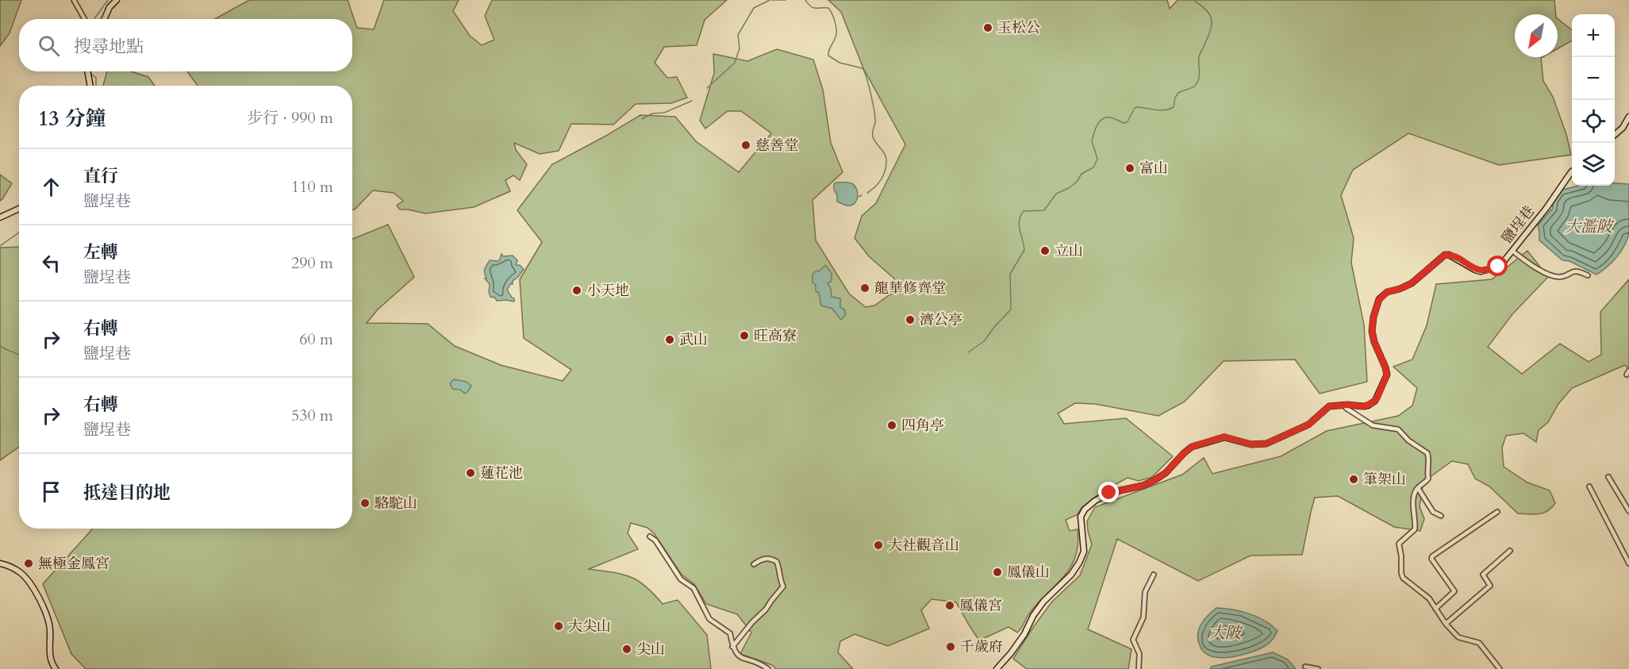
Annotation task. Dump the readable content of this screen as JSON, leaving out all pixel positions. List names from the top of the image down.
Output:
{
  "streets": {
    "street": ["鹽埕巷"]
  },
  "water": ["大濫陂", "大陂"],
  "places": [
    "玉松公",
    "慈善堂",
    "富山",
    "立山",
    "龍華修齊堂",
    "小天地",
    "濟公亭",
    "旺高寮",
    "武山",
    "四角亭",
    "蓮花池",
    "筆架山",
    "駱駝山",
    "大社觀音山",
    "無極金鳳宮",
    "鳳儀山",
    "鳳儀宮",
    "大尖山",
    "千歲府",
    "尖山"
  ],
  "north": "bottom left",
  "page": {
    "map_buttons": ["+", "−"],
    "search": "搜尋地點",
    "heading": ["13 分鐘", "步行 · 990 m"],
    "list": [
      ["直行", "鹽埕巷", "110 m"],
      ["左轉", "鹽埕巷", "290 m"],
      ["右轉", "鹽埕巷", "60 m"],
      ["右轉", "鹽埕巷", "530 m"],
      "抵達目的地"
    ]
  }
}
